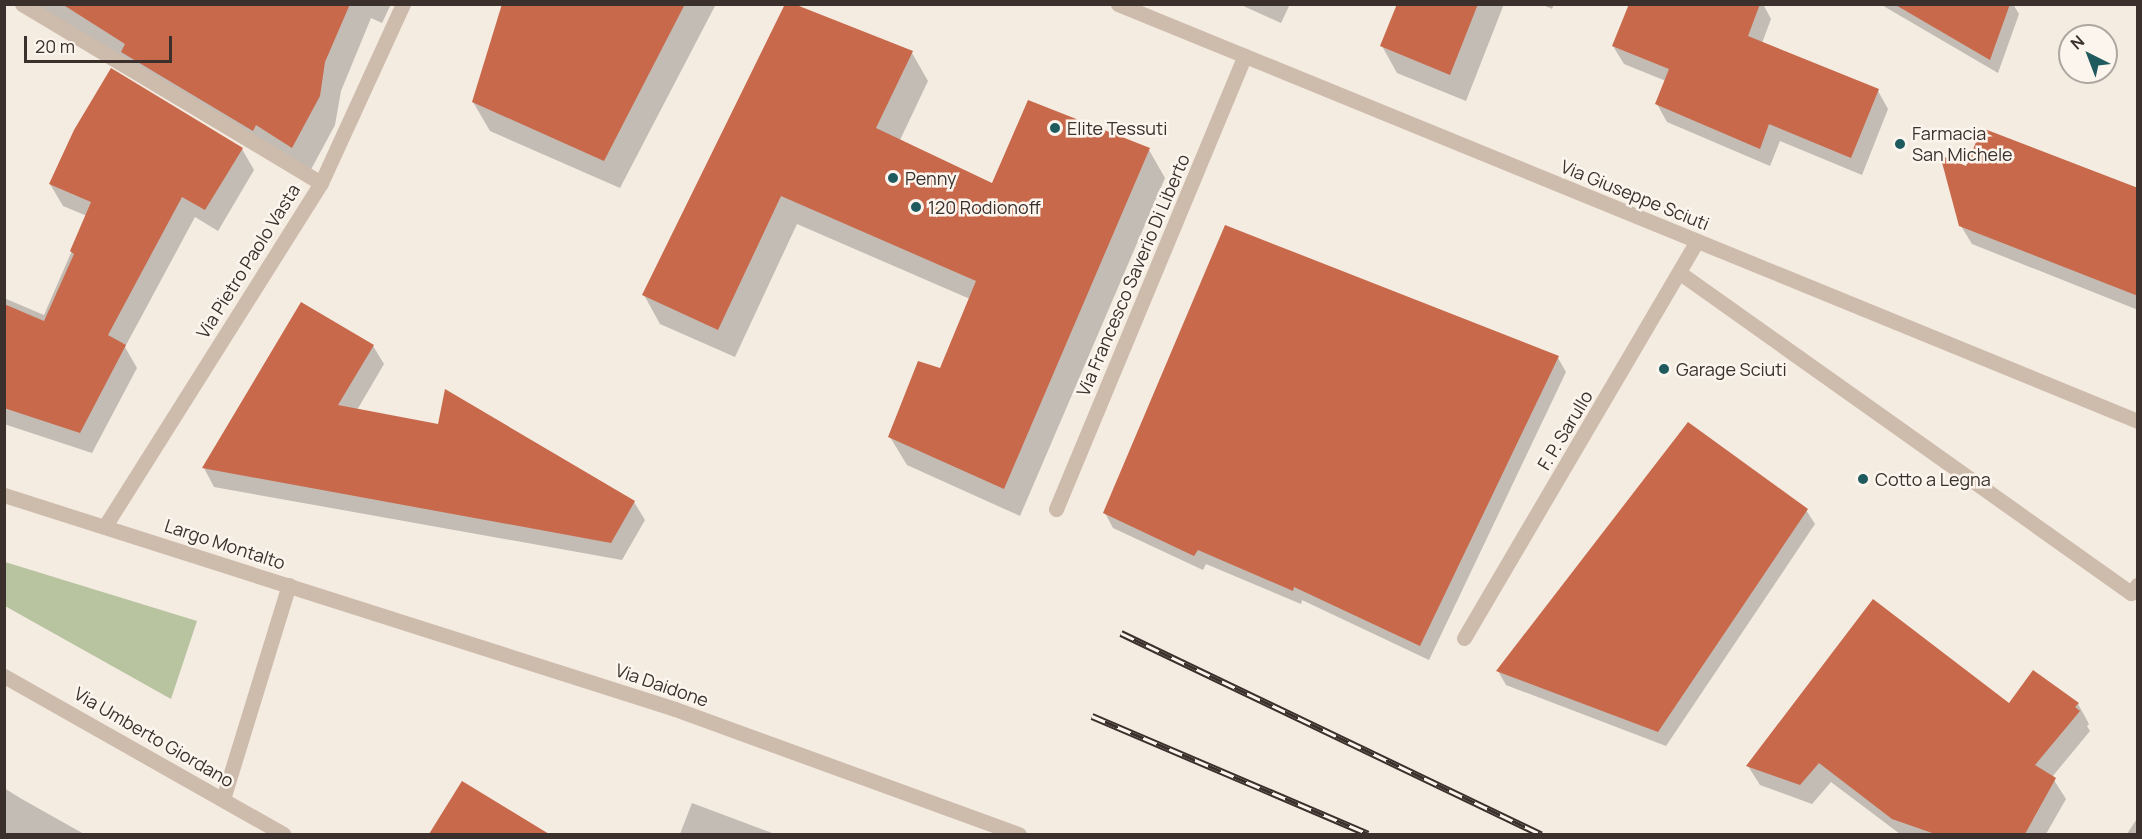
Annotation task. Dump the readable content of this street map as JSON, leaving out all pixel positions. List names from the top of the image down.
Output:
{
  "streets": {
    "street": [
      "Via Giuseppe Sciuti",
      "Via Pietro Paolo Vasta",
      "Via Francesco Saverio Di Liberto",
      "F. P. Sarullo",
      "Largo Montalto",
      "Via Daidone",
      "Via Umberto Giordano"
    ]
  },
  "crossings": [
    ["Via Giuseppe Sciuti", "Via Francesco Saverio Di Liberto"],
    ["Via Giuseppe Sciuti", "F. P. Sarullo"],
    ["Via Pietro Paolo Vasta", "Largo Montalto"],
    ["Largo Montalto", "Via Daidone"],
    ["Largo Montalto", "Via Umberto Giordano"]
  ],
  "places": [
    "Elite Tessuti",
    "Farmacia San Michele",
    "Penny",
    "120 Rodionoff",
    "Garage Sciuti",
    "Cotto a Legna"
  ],
  "scale_bar": "20 m",
  "north": "top left"
}
